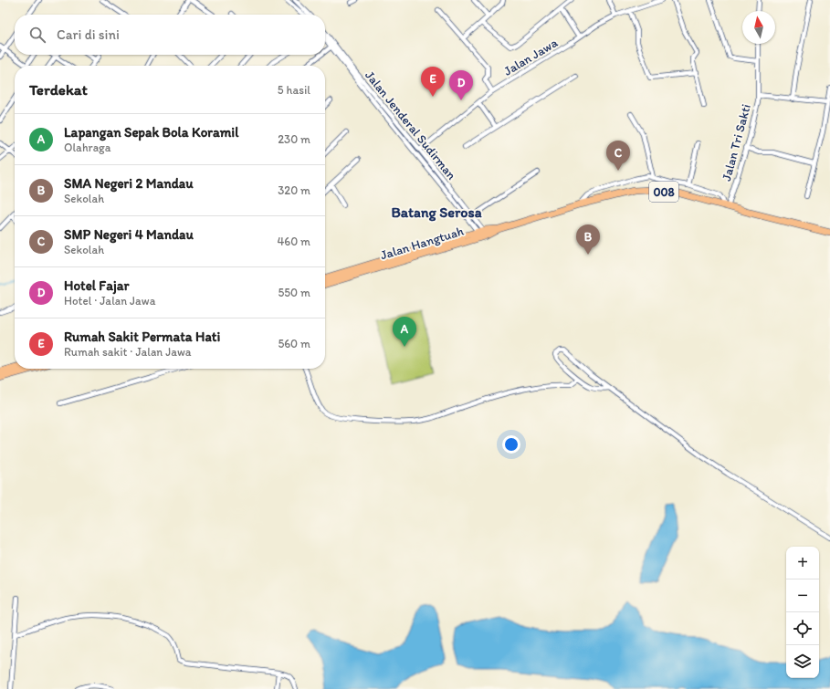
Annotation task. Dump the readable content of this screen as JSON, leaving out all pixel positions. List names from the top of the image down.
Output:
{
  "streets": {
    "highway": ["008", "Jalan Hangtuah"],
    "street": ["Jalan Jawa", "Jalan Jenderal Sudirman", "Jalan Tri Sakti"]
  },
  "crossings": [
    ["Jalan Jawa", "Jalan Jenderal Sudirman"],
    ["Jalan Jenderal Sudirman", "Jalan Hangtuah"],
    ["Jalan Tri Sakti", "008"],
    ["008", "Jalan Hangtuah"]
  ],
  "districts": ["Batang Serosa"],
  "north": "top",
  "page": {
    "search": "Cari di sini",
    "heading": ["Terdekat", "5 hasil"],
    "pins": [
      "E",
      "D",
      "C",
      "B",
      "A"
    ],
    "list": [
      {
        "mark": "A",
        "name": "Lapangan Sepak Bola Koramil",
        "note": "Olahraga",
        "value": "230 m"
      },
      {
        "mark": "B",
        "name": "SMA Negeri 2 Mandau",
        "note": "Sekolah",
        "value": "320 m"
      },
      {
        "mark": "C",
        "name": "SMP Negeri 4 Mandau",
        "note": "Sekolah",
        "value": "460 m"
      },
      {
        "mark": "D",
        "name": "Hotel Fajar",
        "note": "Hotel · Jalan Jawa",
        "value": "550 m"
      },
      {
        "mark": "E",
        "name": "Rumah Sakit Permata Hati",
        "note": "Rumah sakit · Jalan Jawa",
        "value": "560 m"
      }
    ],
    "map_buttons": ["+", "−"]
  }
}
